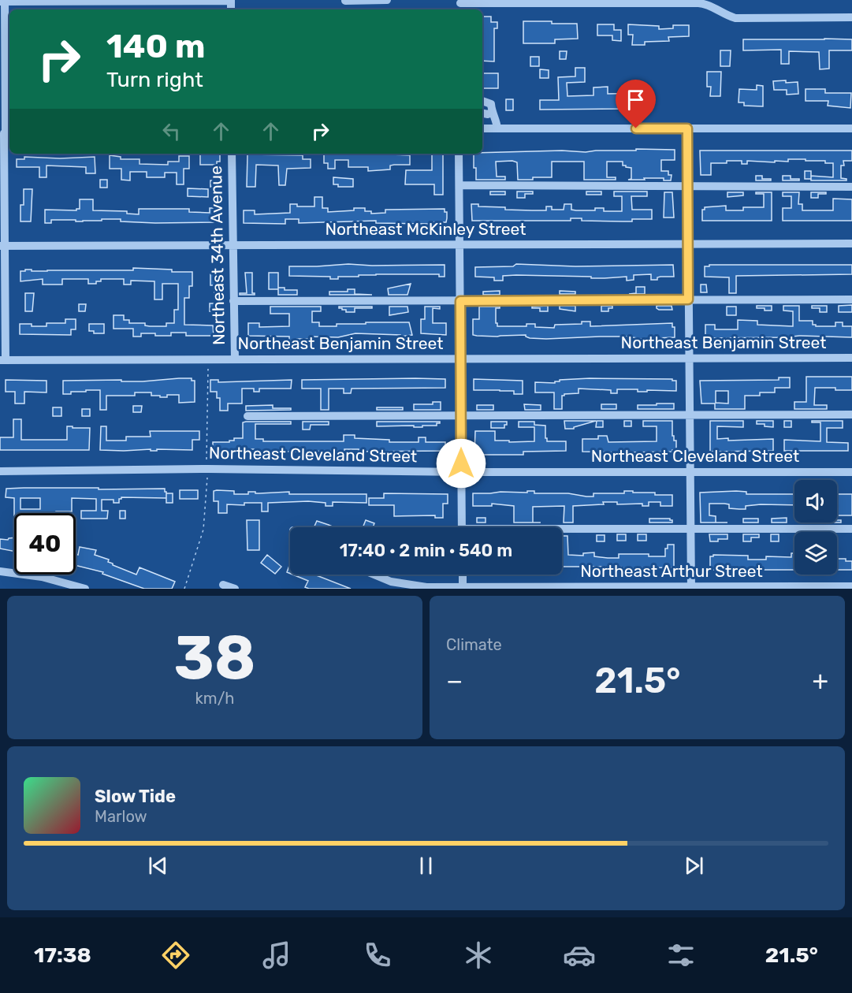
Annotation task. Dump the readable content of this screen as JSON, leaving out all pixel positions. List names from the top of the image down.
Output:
{
  "streets": {
    "street": [
      "Northeast McKinley Street",
      "Northeast 34th Avenue",
      "Northeast Benjamin Street",
      "Northeast Cleveland Street",
      "Northeast Arthur Street"
    ]
  },
  "crossings": [
    ["Northeast McKinley Street", "Northeast 34th Avenue"],
    ["Northeast 34th Avenue", "Northeast Benjamin Street"]
  ],
  "page": {
    "turn": ["140 m", "Turn right"],
    "limit": "40",
    "trip": "17:40 · 2 min · 540 m",
    "tile": [
      ["38", "km/h"],
      "Climate"
    ],
    "heat": ["−", "21.5°", "+"],
    "song": ["Slow Tide", "Marlow"],
    "tabs": ["17:38", "21.5°"]
  }
}
